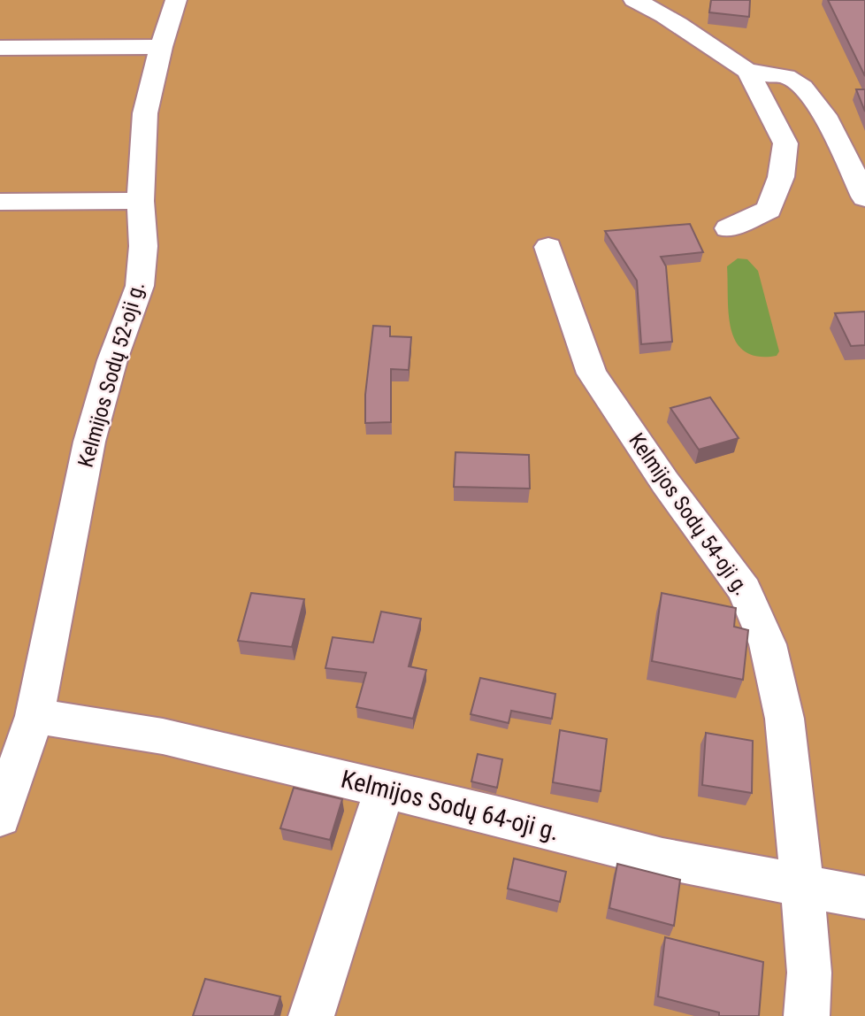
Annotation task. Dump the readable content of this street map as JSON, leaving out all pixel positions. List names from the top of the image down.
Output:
{
  "streets": {
    "street": ["Kelmijos Sodų 52-oji g.", "Kelmijos Sodų 54-oji g.", "Kelmijos Sodų 64-oji g."]
  },
  "crossings": [
    ["Kelmijos Sodų 52-oji g.", "Kelmijos Sodų 64-oji g."],
    ["Kelmijos Sodų 54-oji g.", "Kelmijos Sodų 64-oji g."]
  ]
}
